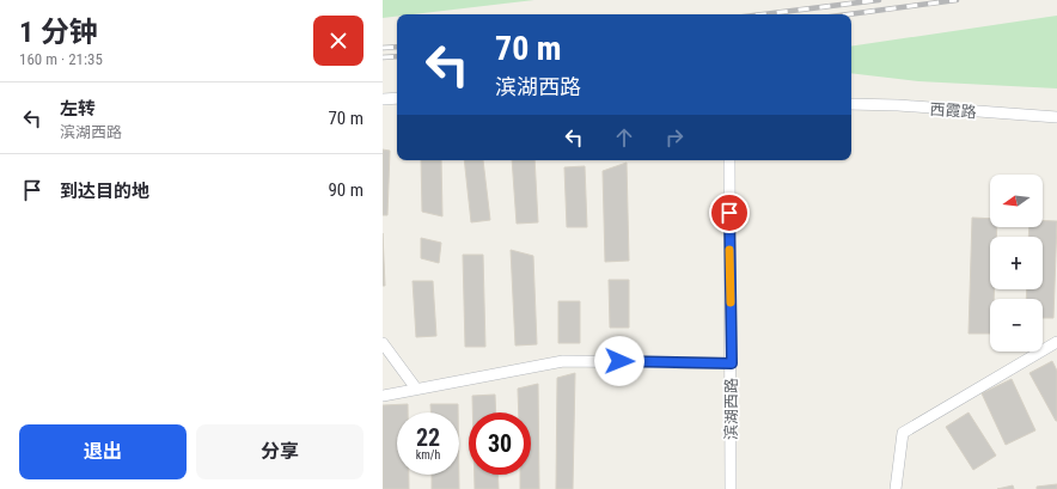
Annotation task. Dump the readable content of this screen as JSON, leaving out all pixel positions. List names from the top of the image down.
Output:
{
  "streets": {
    "street": ["西霞路", "滨湖西路"]
  },
  "north": "left",
  "page": {
    "heading": ["1 分钟", "160 m · 21:35"],
    "turn": ["70 m", "滨湖西路"],
    "list": [
      {
        "name": "左转",
        "note": "滨湖西路",
        "value": "70 m"
      },
      {
        "name": "到达目的地",
        "value": "90 m"
      }
    ],
    "map_buttons": ["+", "−"],
    "speed": "22 km/h",
    "limit": "30",
    "buttons": ["退出", "分享"]
  }
}
